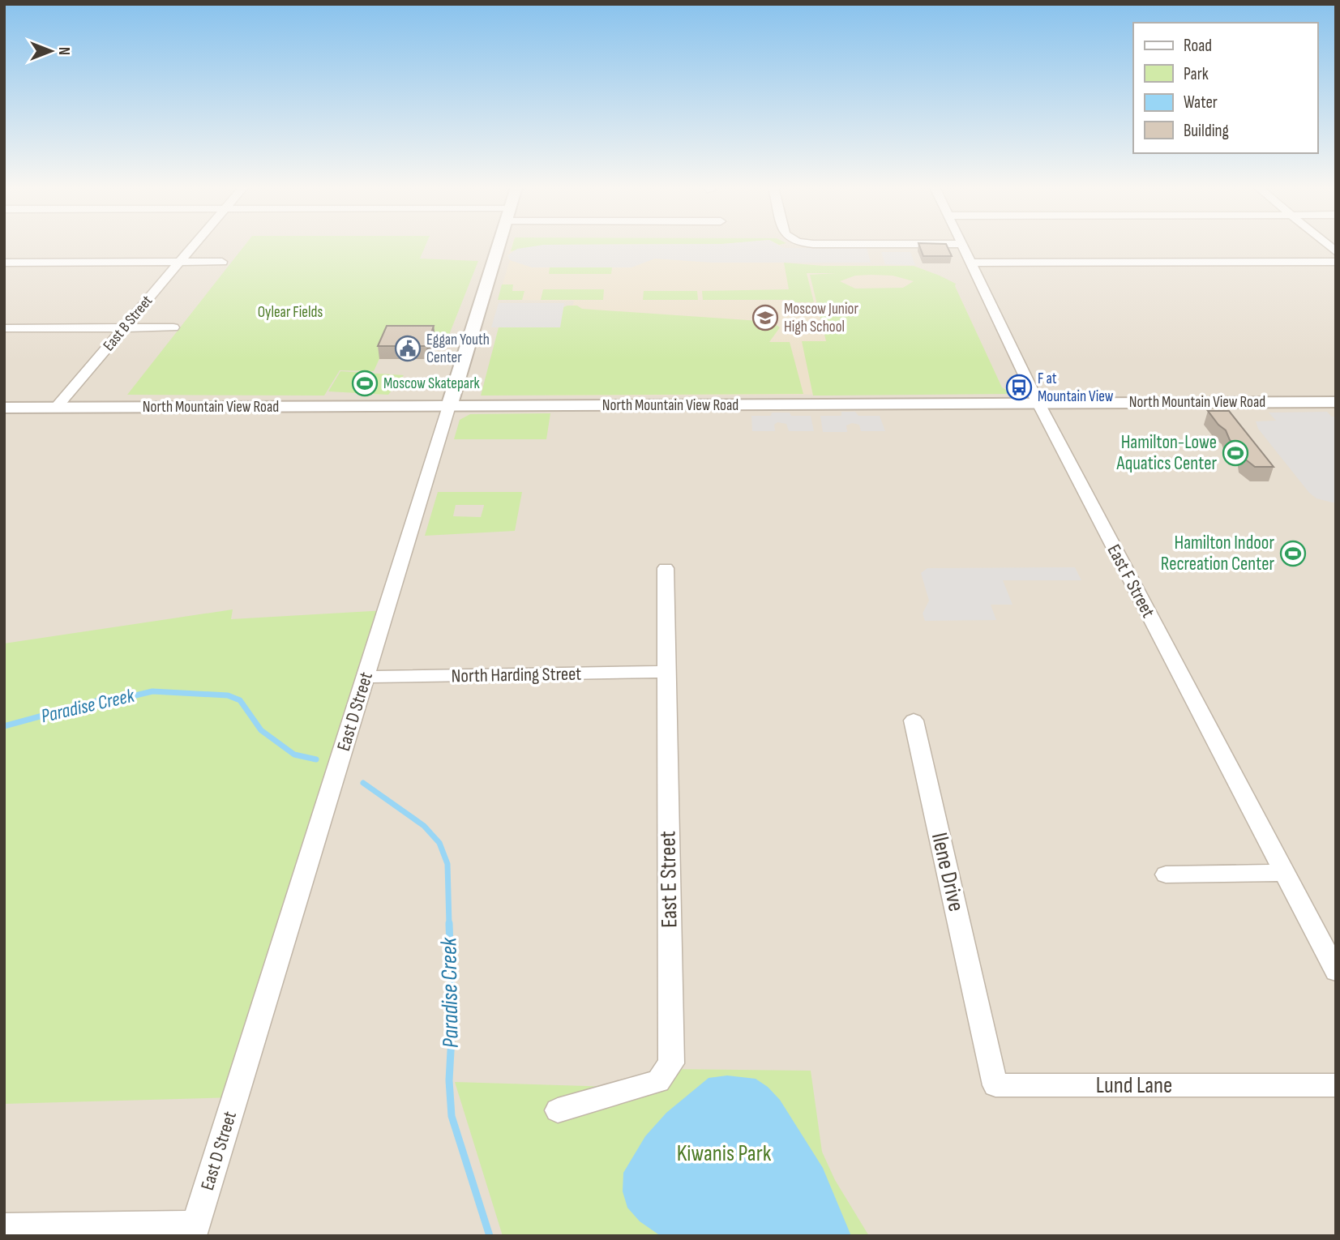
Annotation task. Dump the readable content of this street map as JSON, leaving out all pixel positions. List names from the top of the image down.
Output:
{
  "streets": {
    "street": [
      "East B Street",
      "North Mountain View Road",
      "East F Street",
      "North Harding Street",
      "East D Street",
      "Ilene Drive",
      "East E Street",
      "Lund Lane"
    ]
  },
  "crossings": [
    ["East B Street", "North Mountain View Road"],
    ["North Mountain View Road", "East F Street"],
    ["North Mountain View Road", "East D Street"],
    ["North Harding Street", "East D Street"],
    ["North Harding Street", "East E Street"],
    ["Ilene Drive", "Lund Lane"]
  ],
  "water": ["Paradise Creek"],
  "parks": ["Oylear Fields", "Kiwanis Park"],
  "places": {
    "school or university": ["Moscow Junior High School"],
    "public building": ["Eggan Youth Center"],
    "sports": ["Moscow Skatepark", "Hamilton-Lowe Aquatics Center", "Hamilton Indoor Recreation Center"],
    "bus stop": ["F at Mountain View"]
  },
  "legend": [
    "Road",
    "Park",
    "Water",
    "Building"
  ],
  "north": "right"
}
